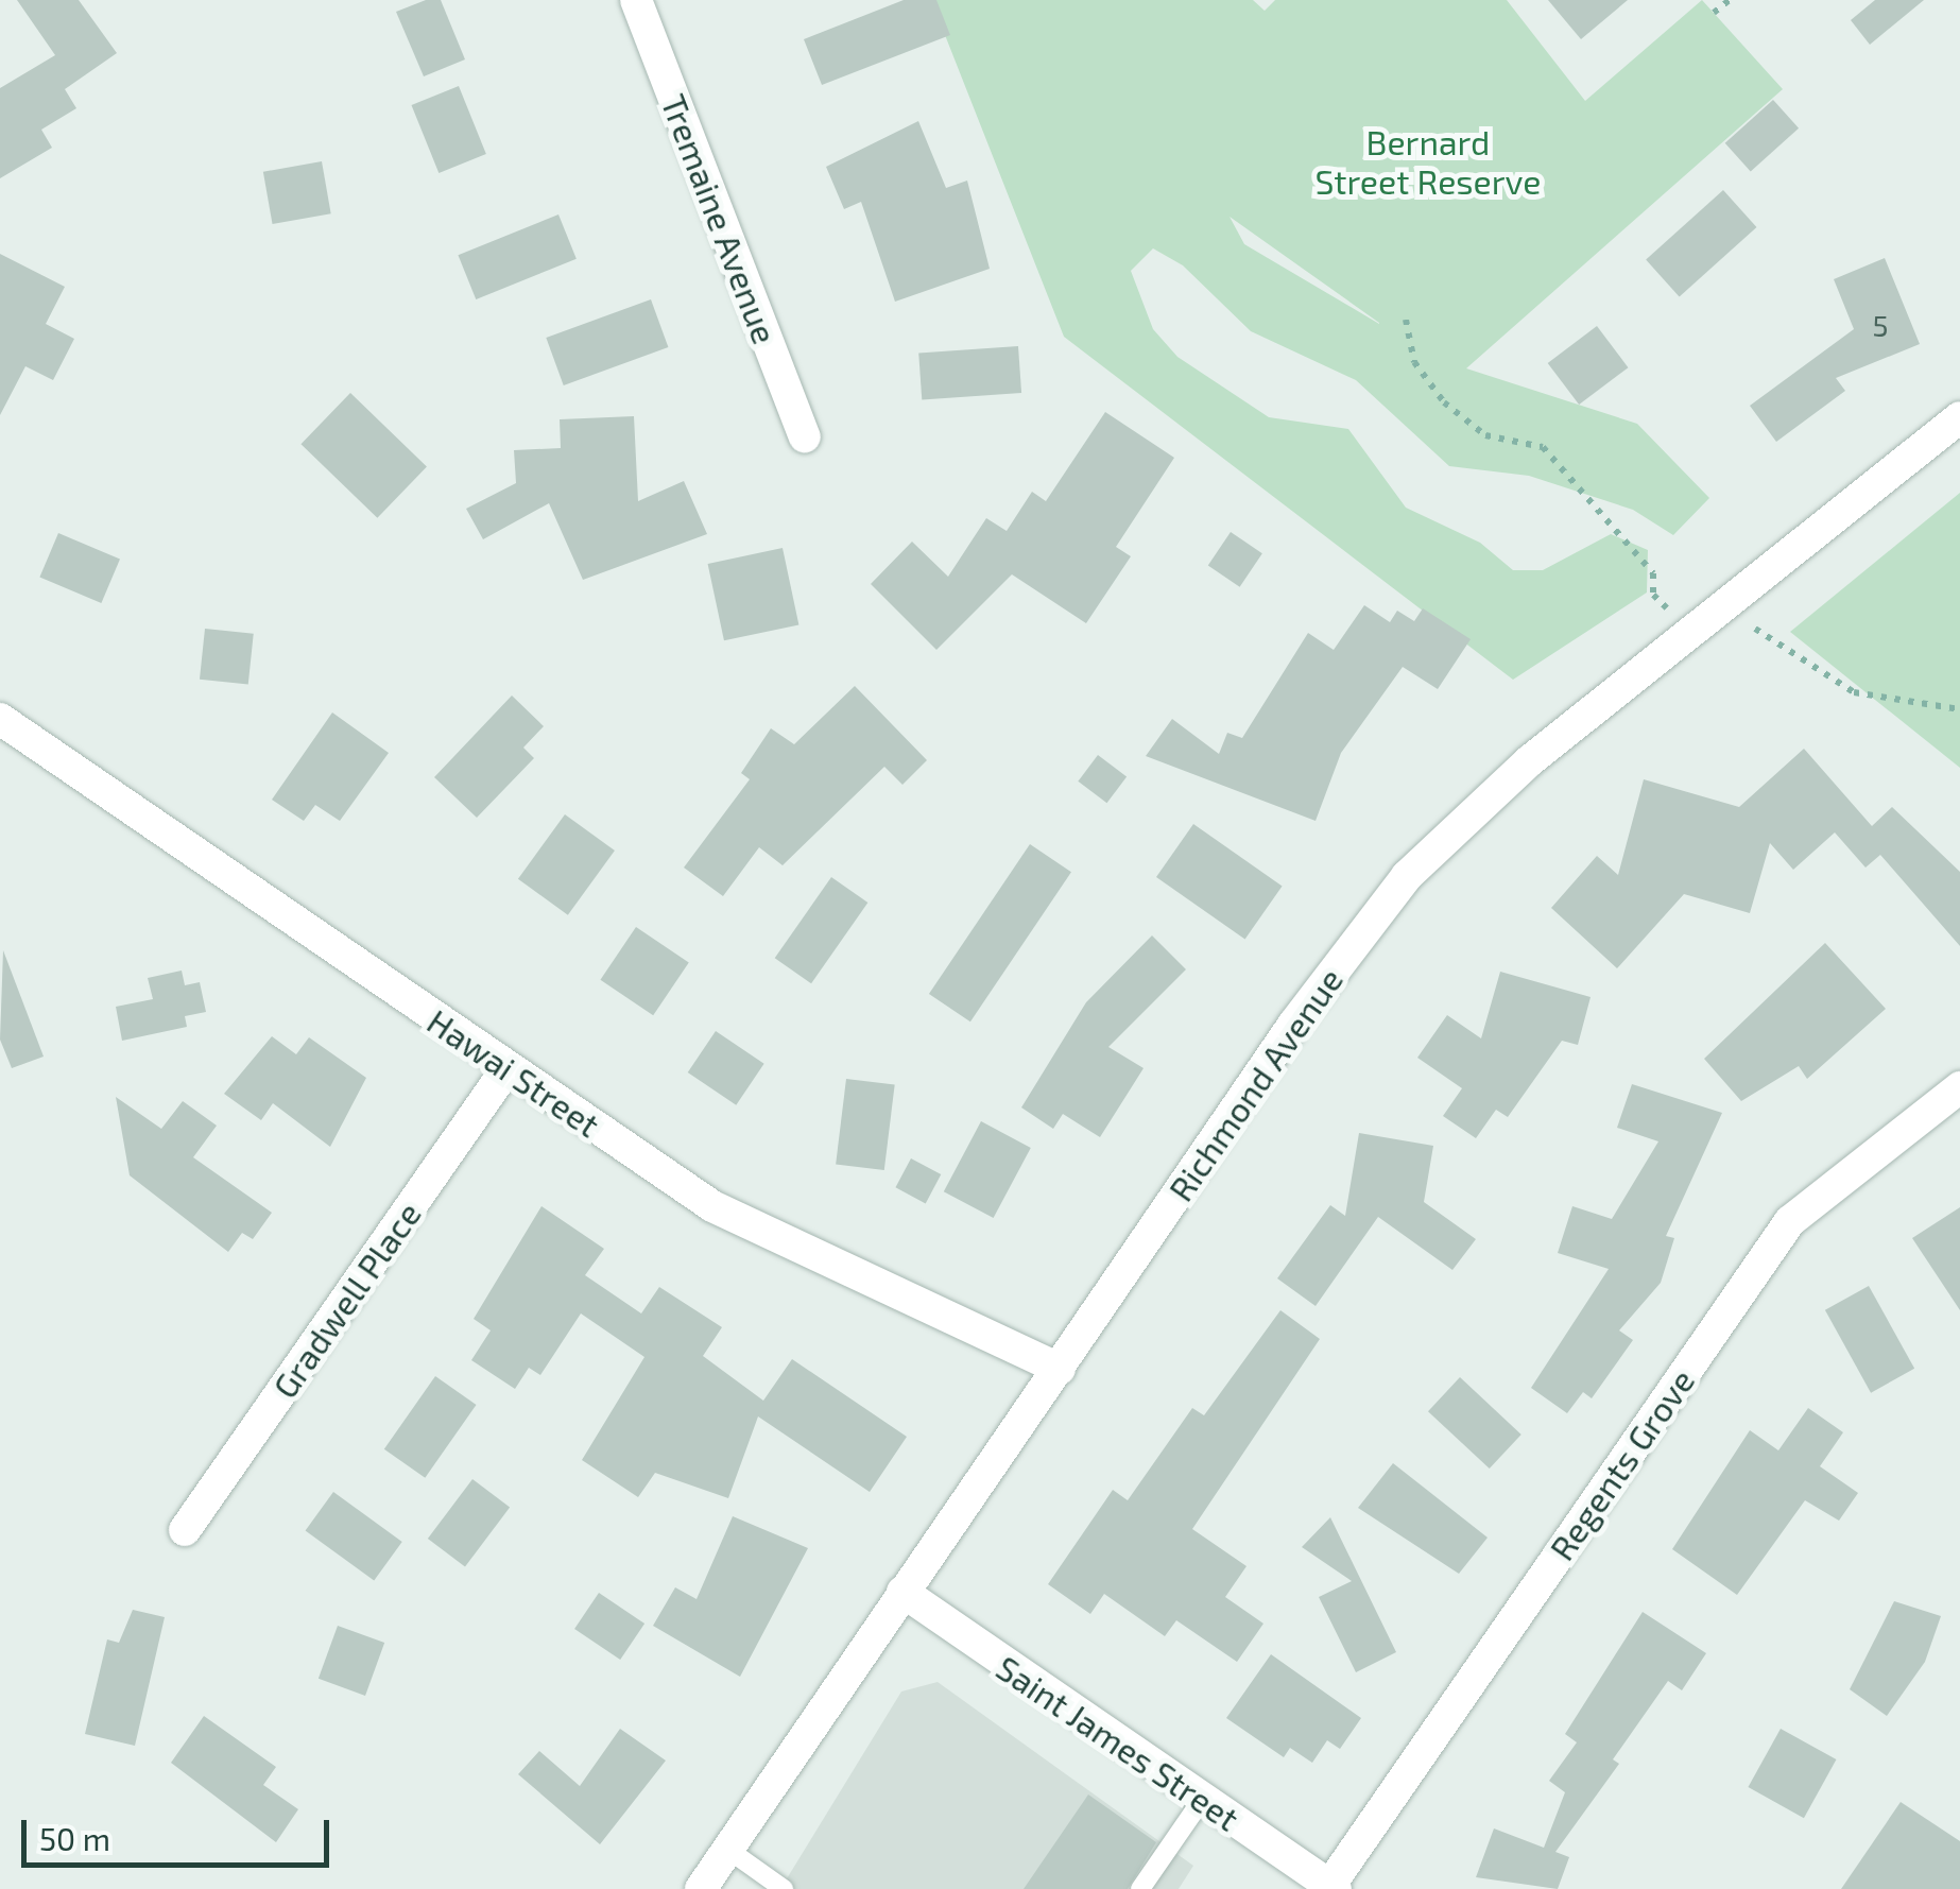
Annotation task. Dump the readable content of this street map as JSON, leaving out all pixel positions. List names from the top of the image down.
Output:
{
  "streets": {
    "street": [
      "Tremaine Avenue",
      "Hawai Street",
      "Richmond Avenue",
      "Gradwell Place",
      "Regents Grove",
      "Saint James Street"
    ]
  },
  "crossings": [
    ["Hawai Street", "Richmond Avenue"],
    ["Hawai Street", "Gradwell Place"],
    ["Richmond Avenue", "Saint James Street"],
    ["Regents Grove", "Saint James Street"]
  ],
  "parks": ["Bernard Street Reserve"],
  "house_numbers": ["5"],
  "scale_bar": "50 m"
}
